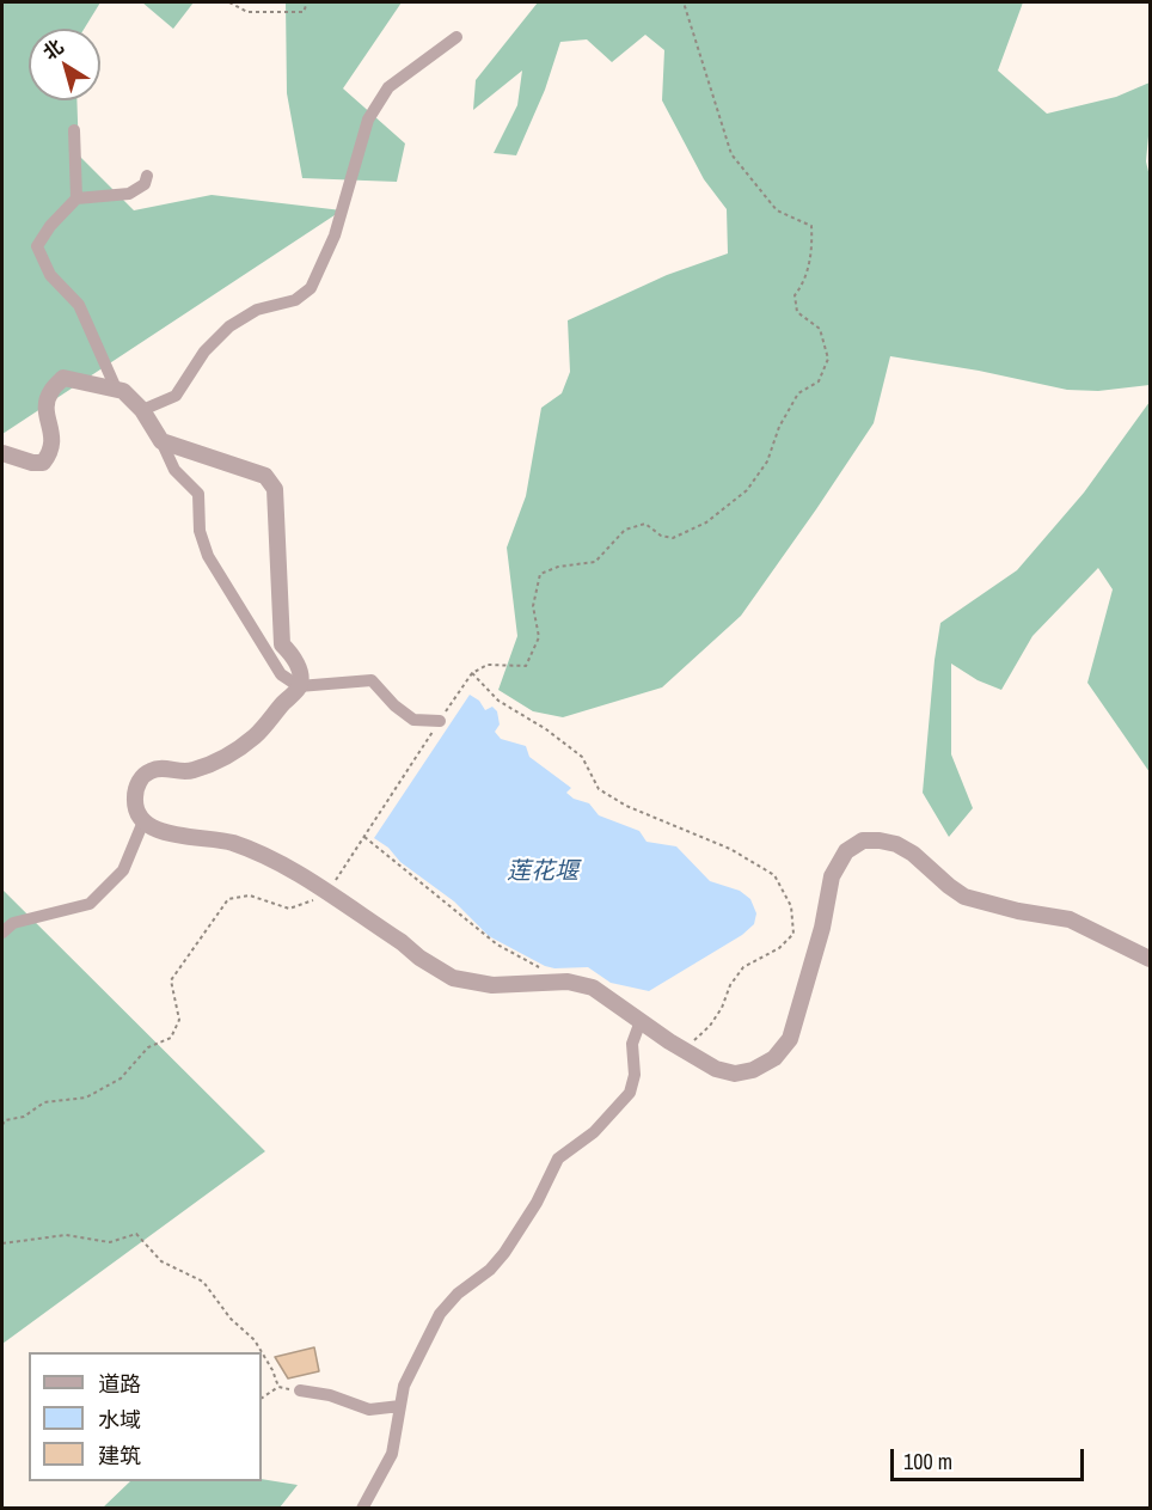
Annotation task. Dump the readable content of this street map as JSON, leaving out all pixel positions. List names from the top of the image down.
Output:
{
  "water": ["莲花堰"],
  "legend": ["道路", "水域", "建筑"],
  "scale_bar": "100 m",
  "north": "top left"
}
